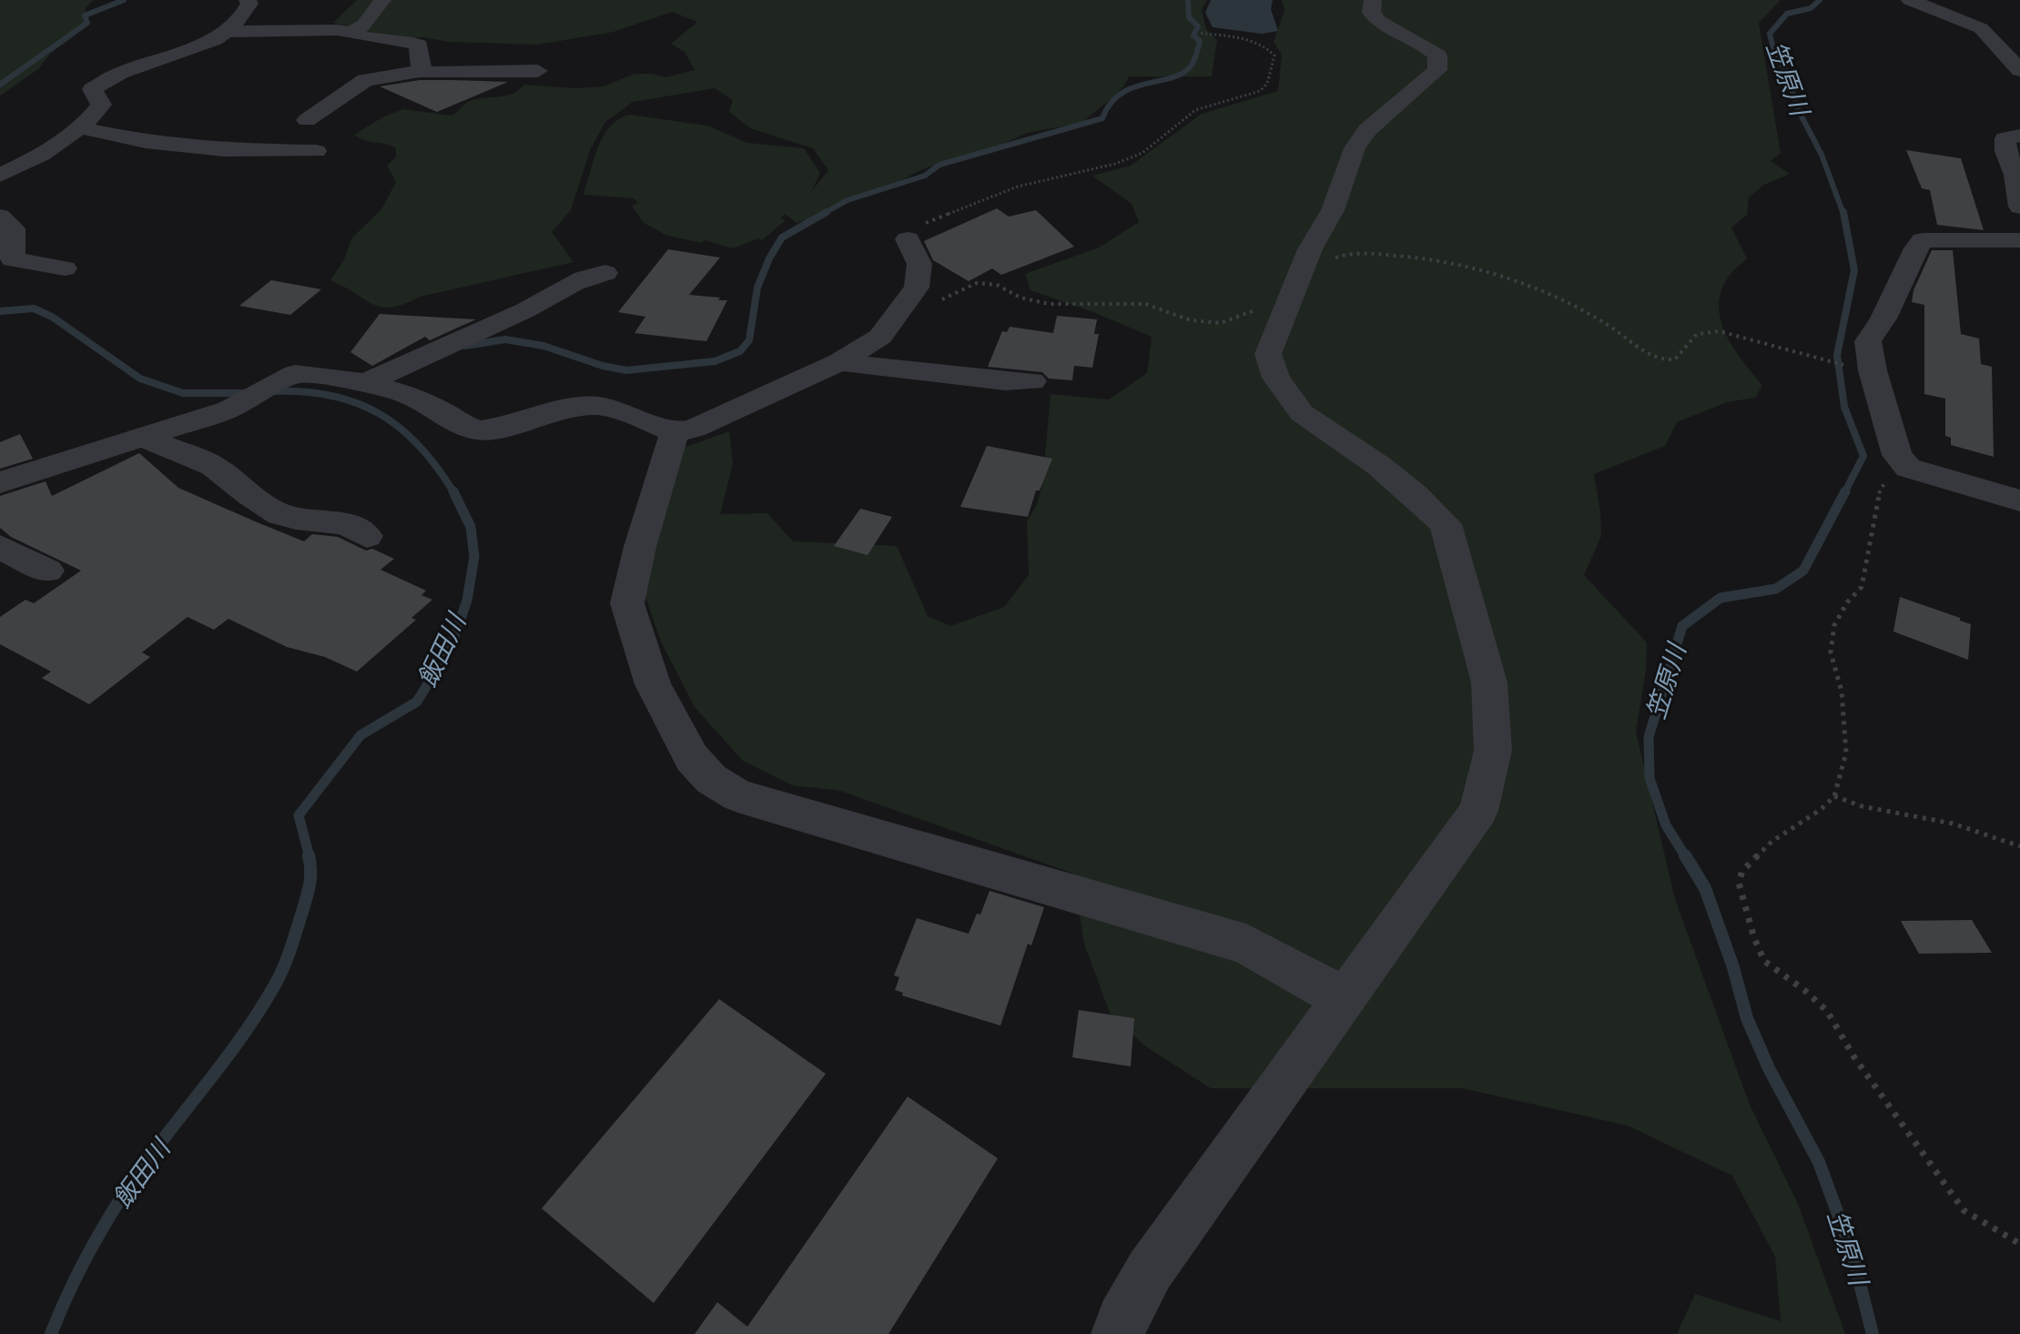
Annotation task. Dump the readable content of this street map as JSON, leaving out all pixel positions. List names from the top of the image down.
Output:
{
  "water": ["笠原川", "飯田川"]
}
